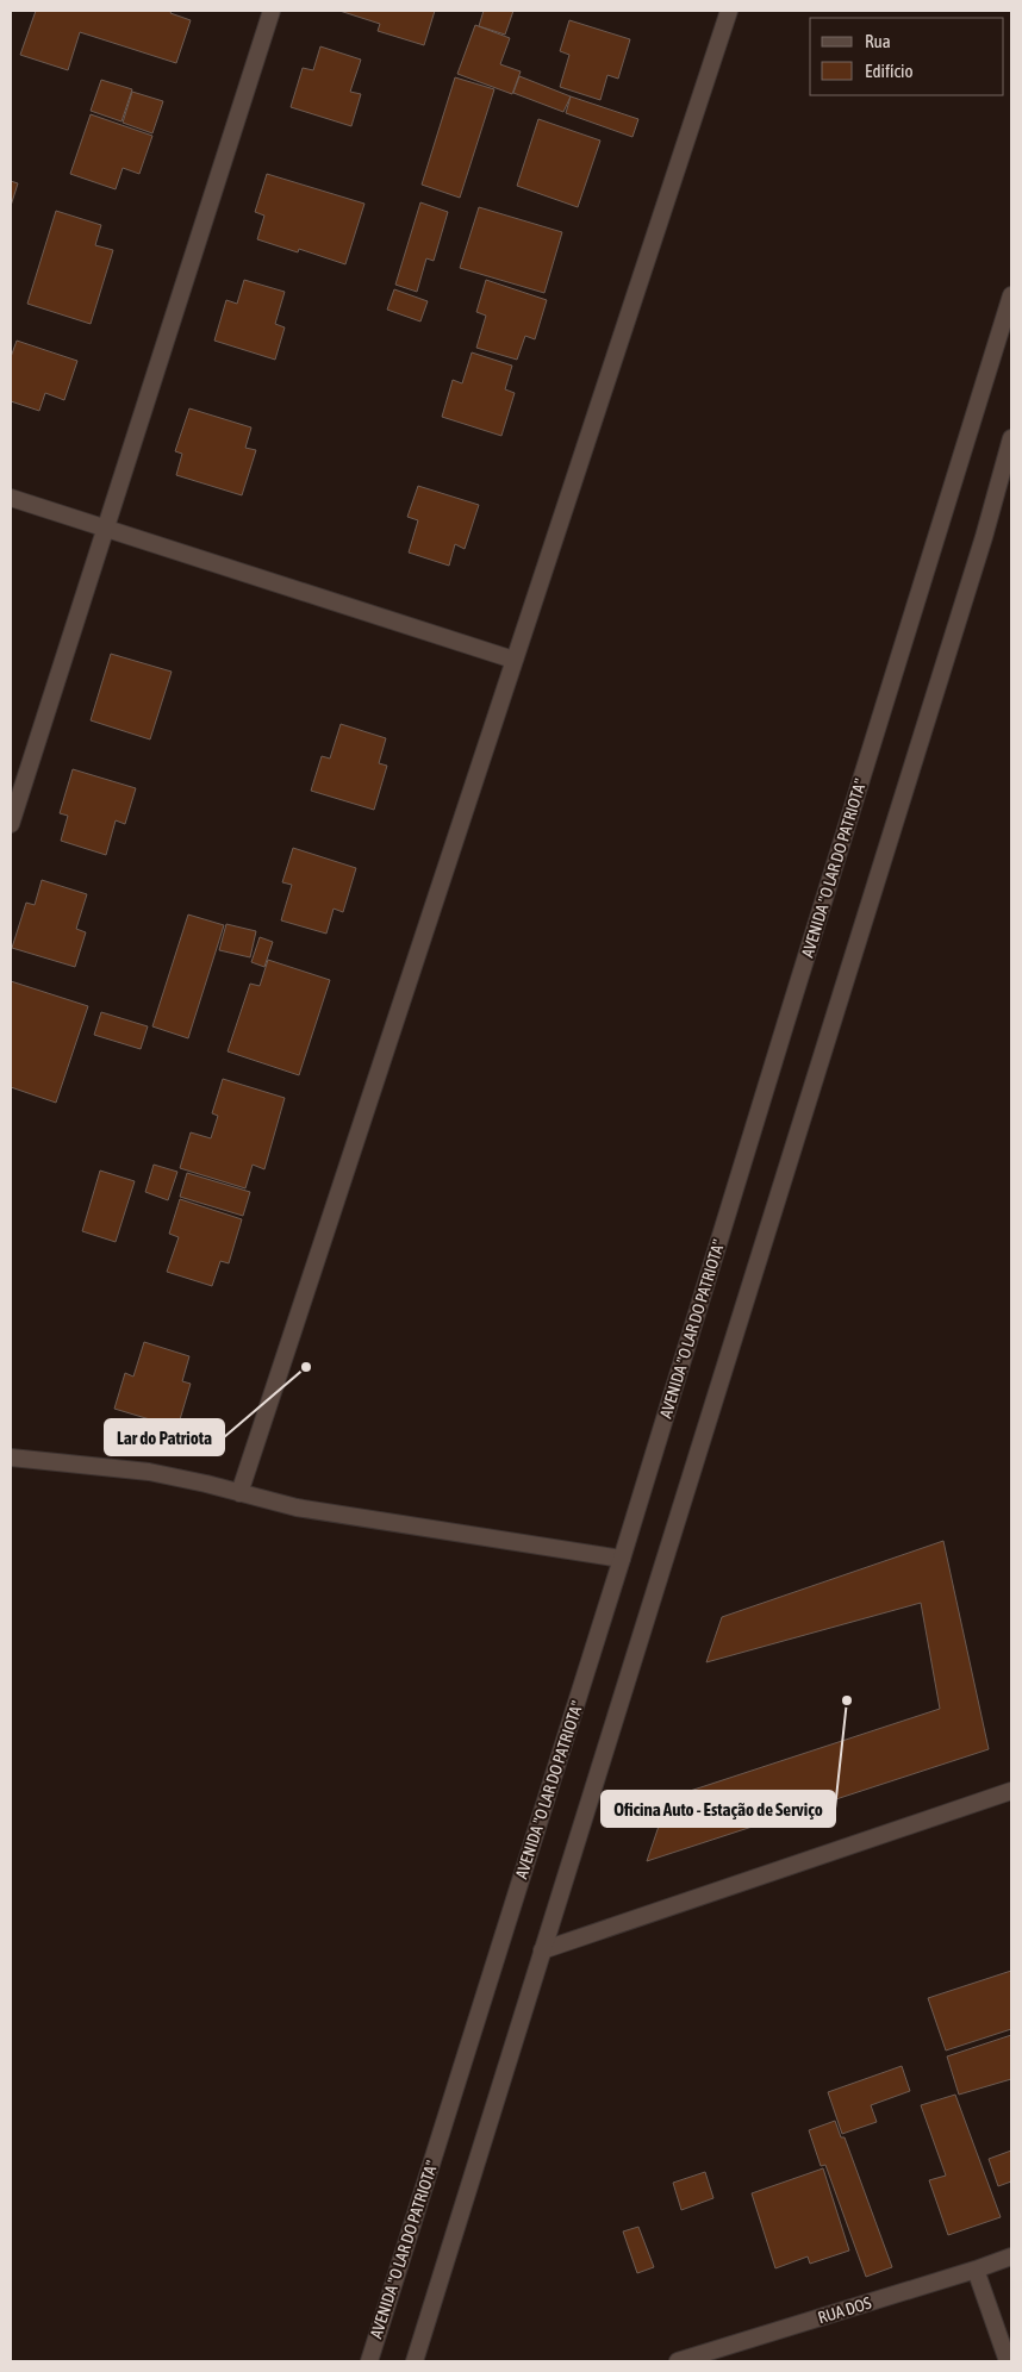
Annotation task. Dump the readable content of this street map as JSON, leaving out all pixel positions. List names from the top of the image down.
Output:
{
  "streets": {
    "street": ["AVENIDA \"O LAR DO PATRIOTA\"", "RUA DOS"]
  },
  "places": ["Lar do Patriota", "Oficina Auto - Estação de Serviço"],
  "legend": ["Rua", "Edifício"]
}
